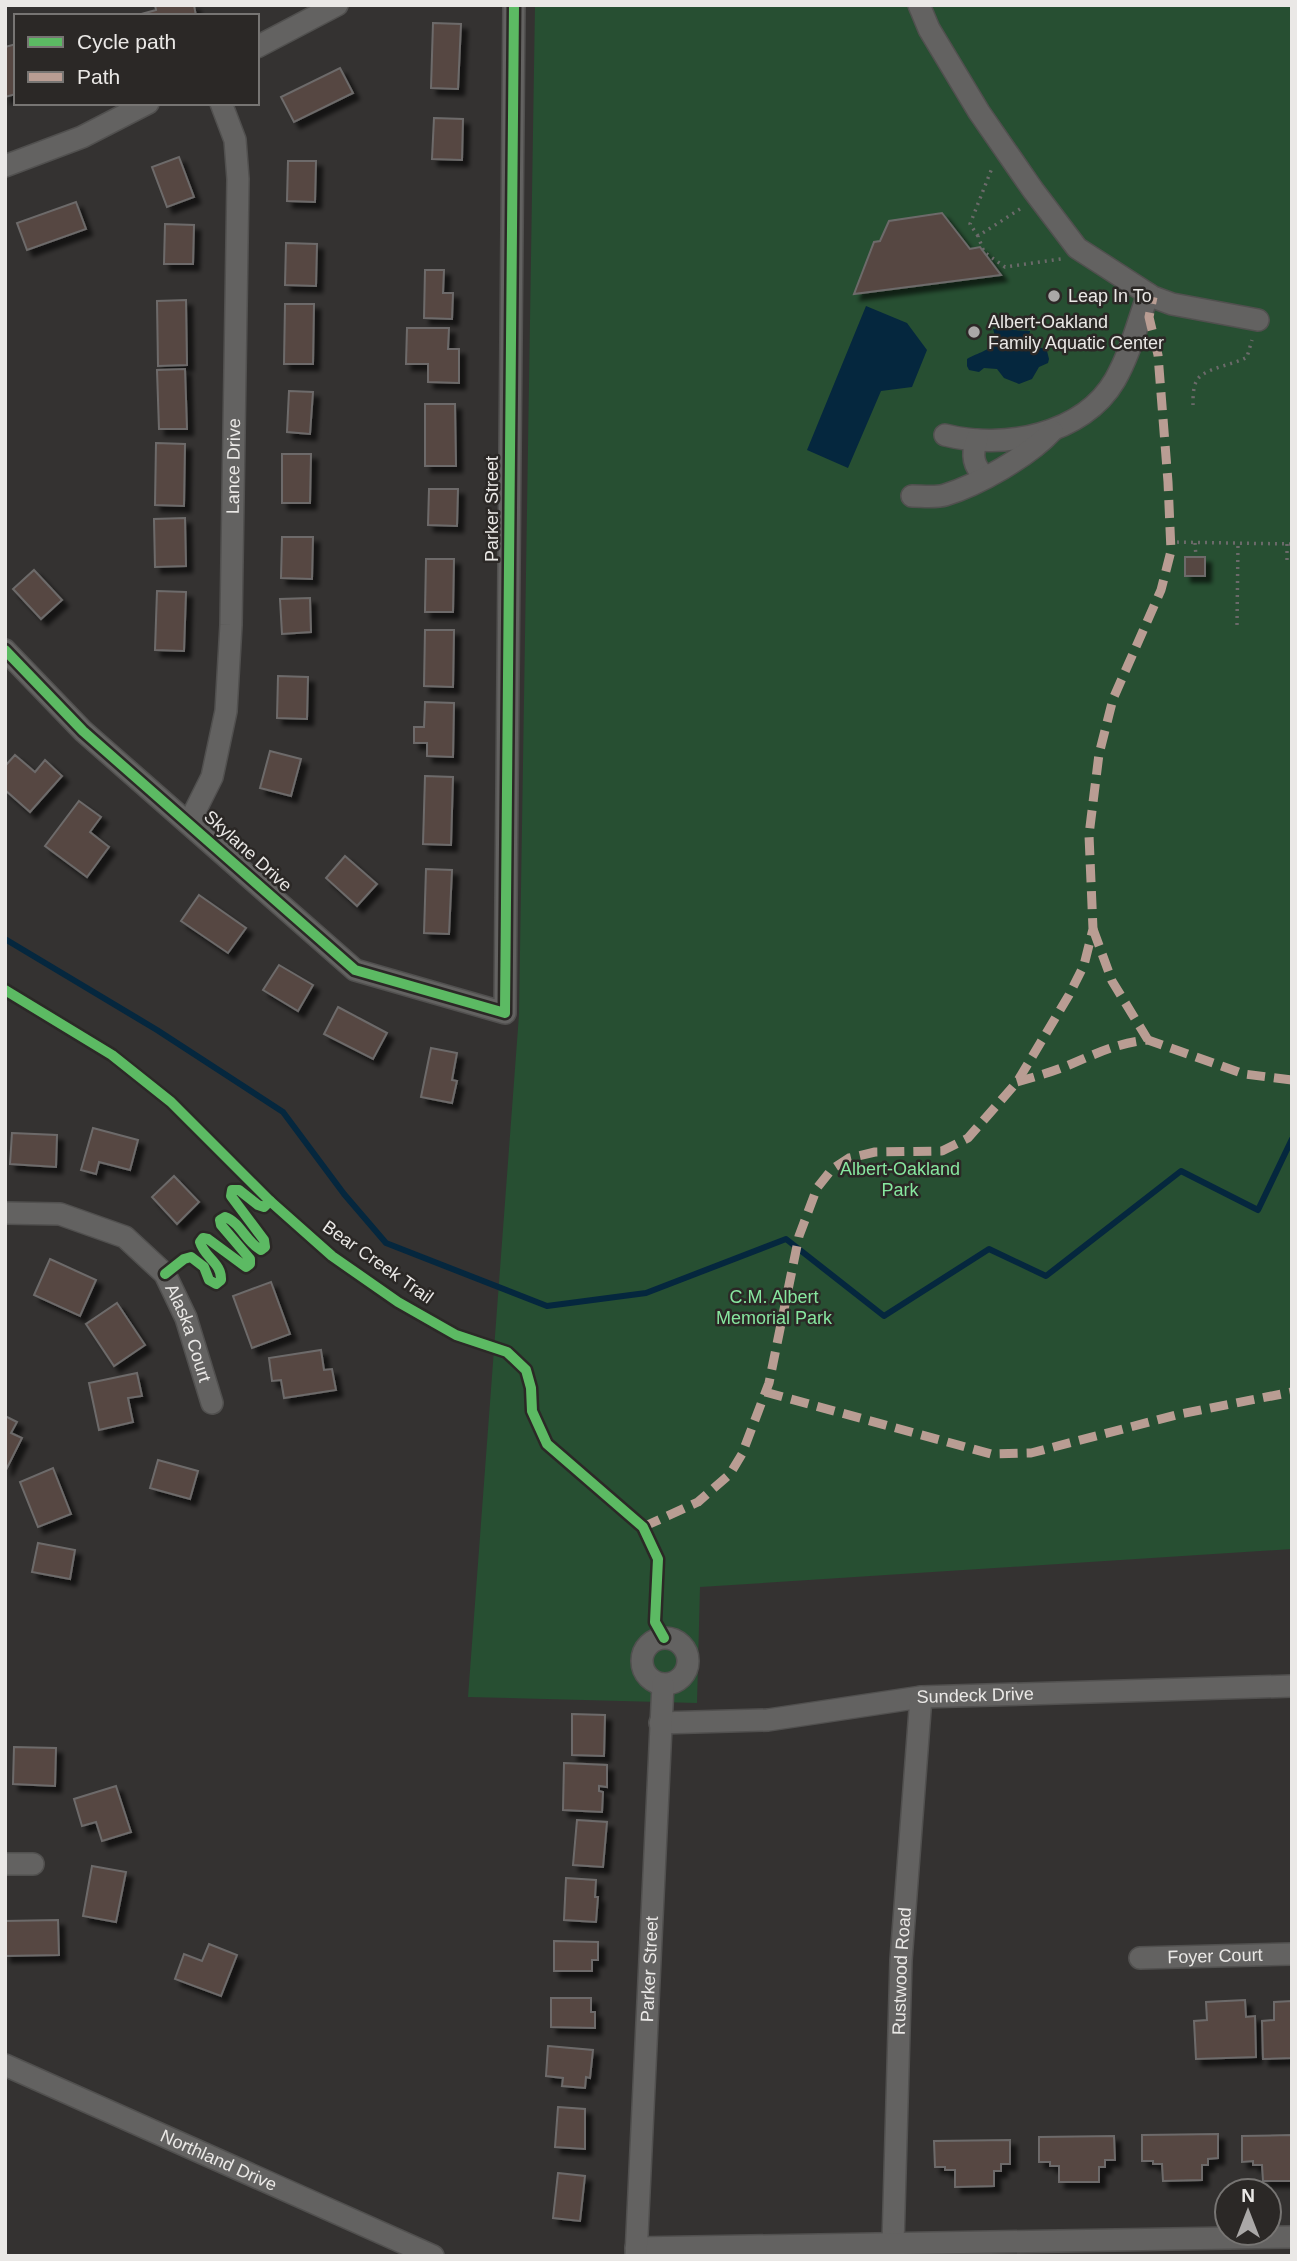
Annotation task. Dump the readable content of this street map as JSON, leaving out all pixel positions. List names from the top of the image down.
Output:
{
  "streets": {
    "street": [
      "Lance Drive",
      "Parker Street",
      "Skylane Drive",
      "Alaska Court",
      "Sundeck Drive",
      "Foyer Court",
      "Rustwood Road",
      "Northland Drive"
    ],
    "cycle path": ["Bear Creek Trail"]
  },
  "crossings": [
    ["Lance Drive", "Skylane Drive"],
    ["Parker Street", "Skylane Drive"],
    ["Parker Street", "Sundeck Drive"],
    ["Sundeck Drive", "Rustwood Road"]
  ],
  "parks": ["Albert-Oakland Park", "C.M. Albert Memorial Park"],
  "places": ["Leap In To", "Albert-Oakland Family Aquatic Center"],
  "legend": ["Cycle path", "Path"],
  "north": "top"
}
